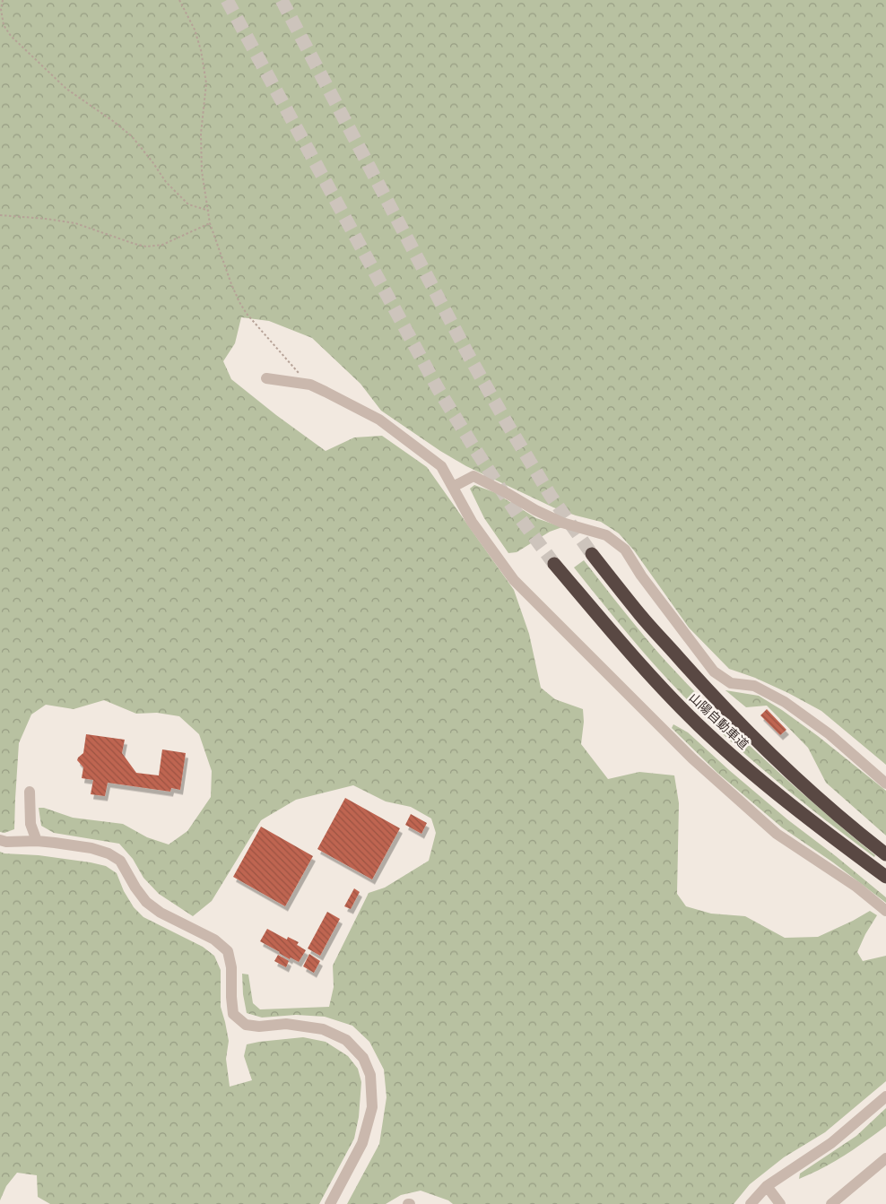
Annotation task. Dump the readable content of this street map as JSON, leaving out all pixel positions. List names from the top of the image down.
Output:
{
  "streets": {
    "highway": ["山陽自動車道"]
  }
}
